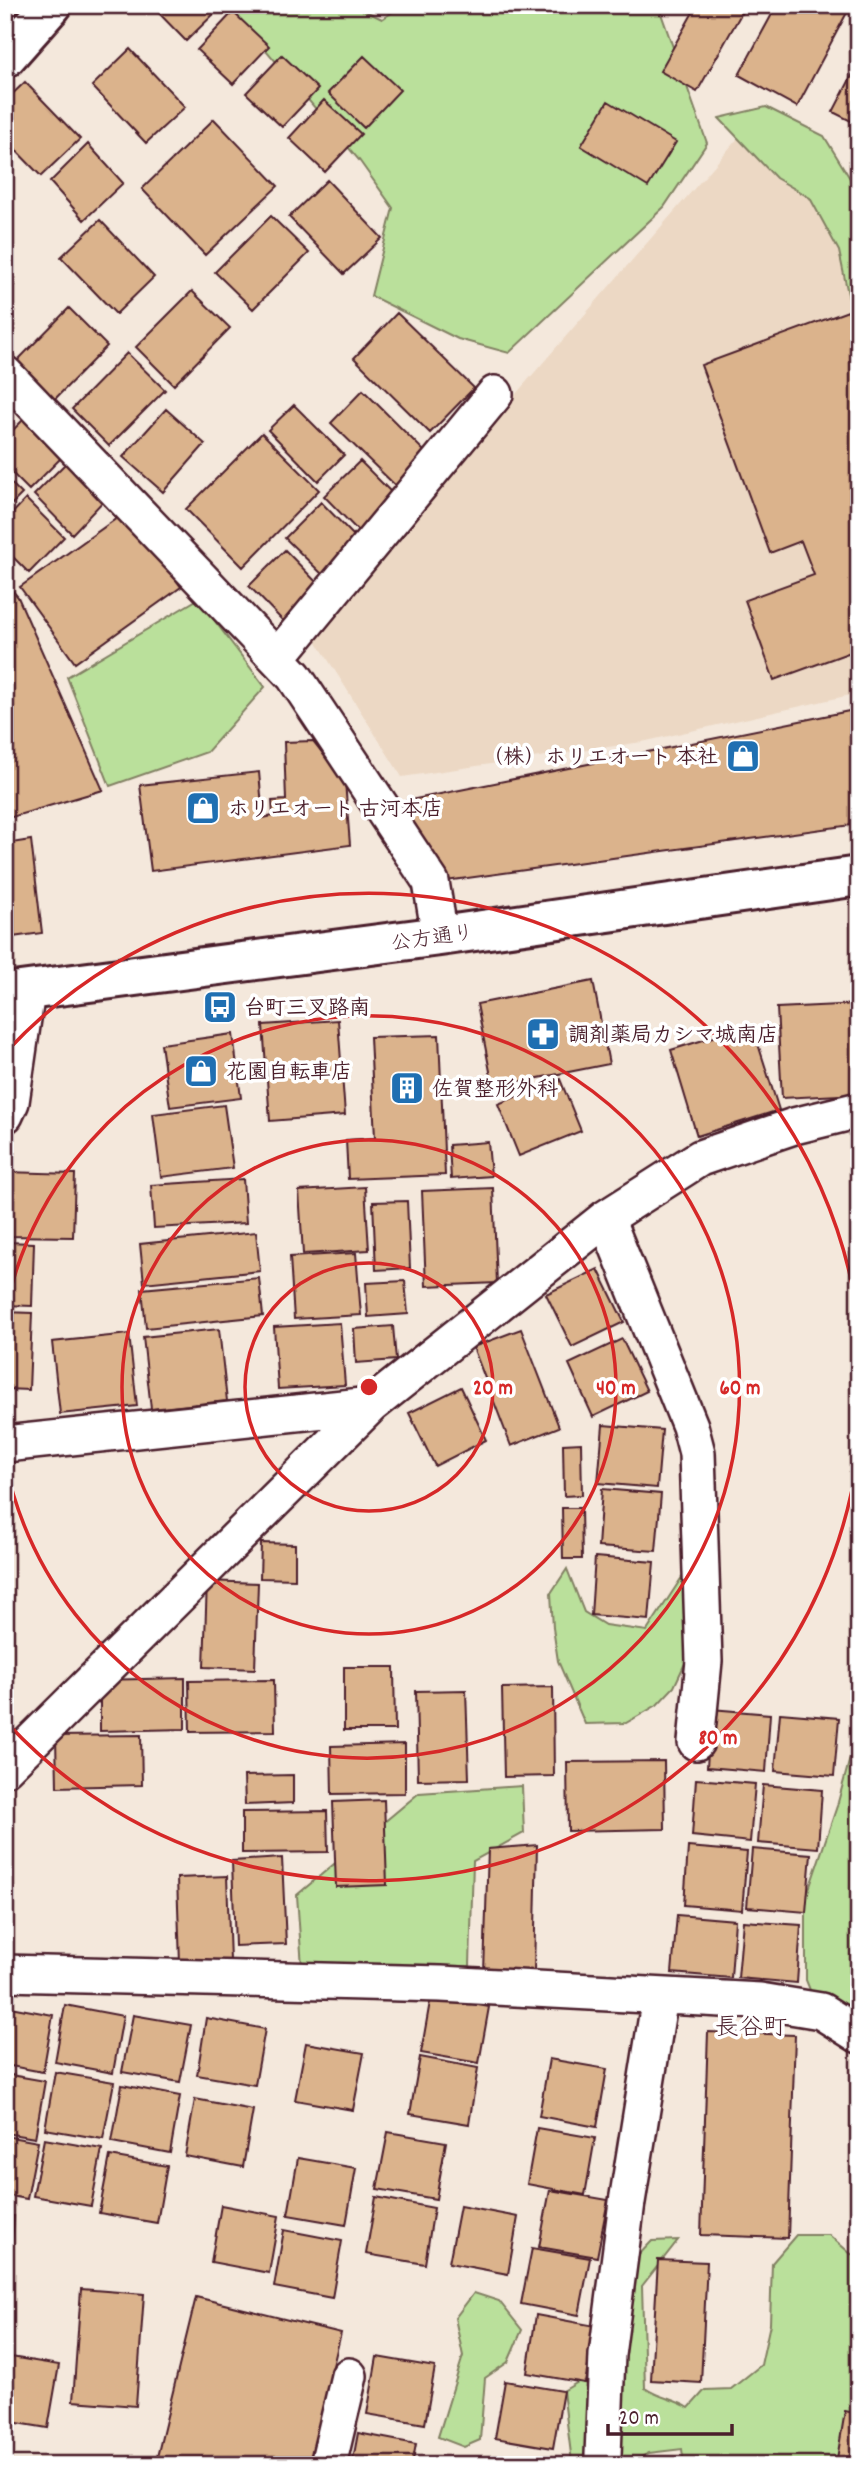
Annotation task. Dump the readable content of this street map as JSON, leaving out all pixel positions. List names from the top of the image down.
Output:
{
  "streets": {
    "street": ["公方通り"]
  },
  "districts": ["長谷町"],
  "places": {
    "shop": ["（株）ホリエオート 本社", "ホリエオート 古河本店", "花園自転車店"],
    "bus stop": ["台町三叉路南"],
    "pharmacy": ["調剤薬局カシマ城南店"],
    "building": ["佐賀整形外科"]
  },
  "scale_bar": "20 m",
  "rings": [
    "20 m",
    "40 m",
    "60 m",
    "80 m"
  ]
}
